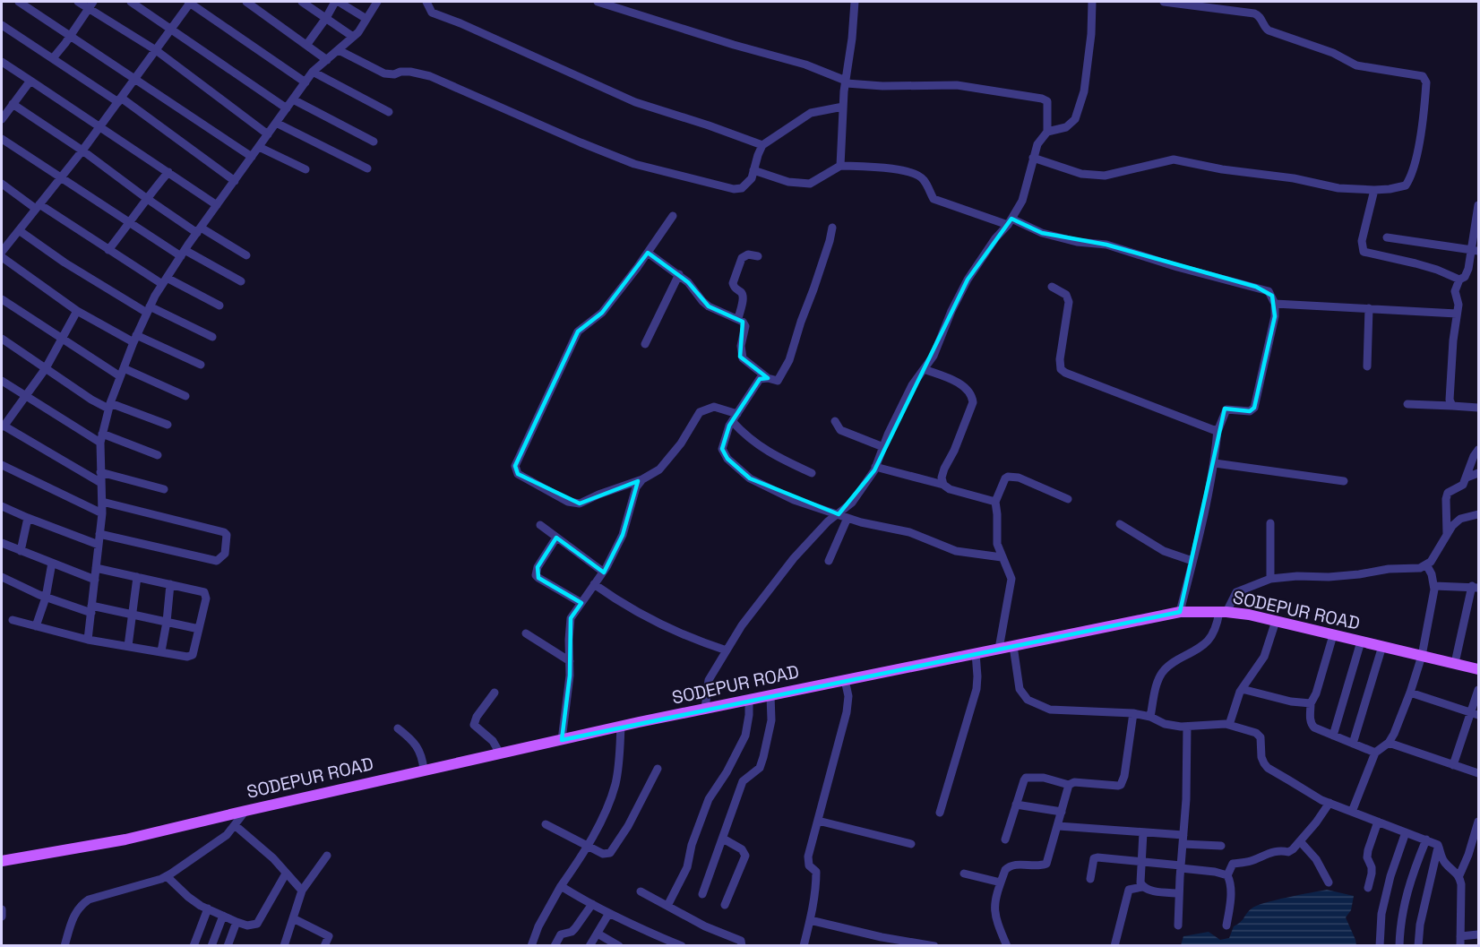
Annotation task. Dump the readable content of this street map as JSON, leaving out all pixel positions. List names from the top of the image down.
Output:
{
  "streets": {
    "main road": ["SODEPUR ROAD"]
  }
}
